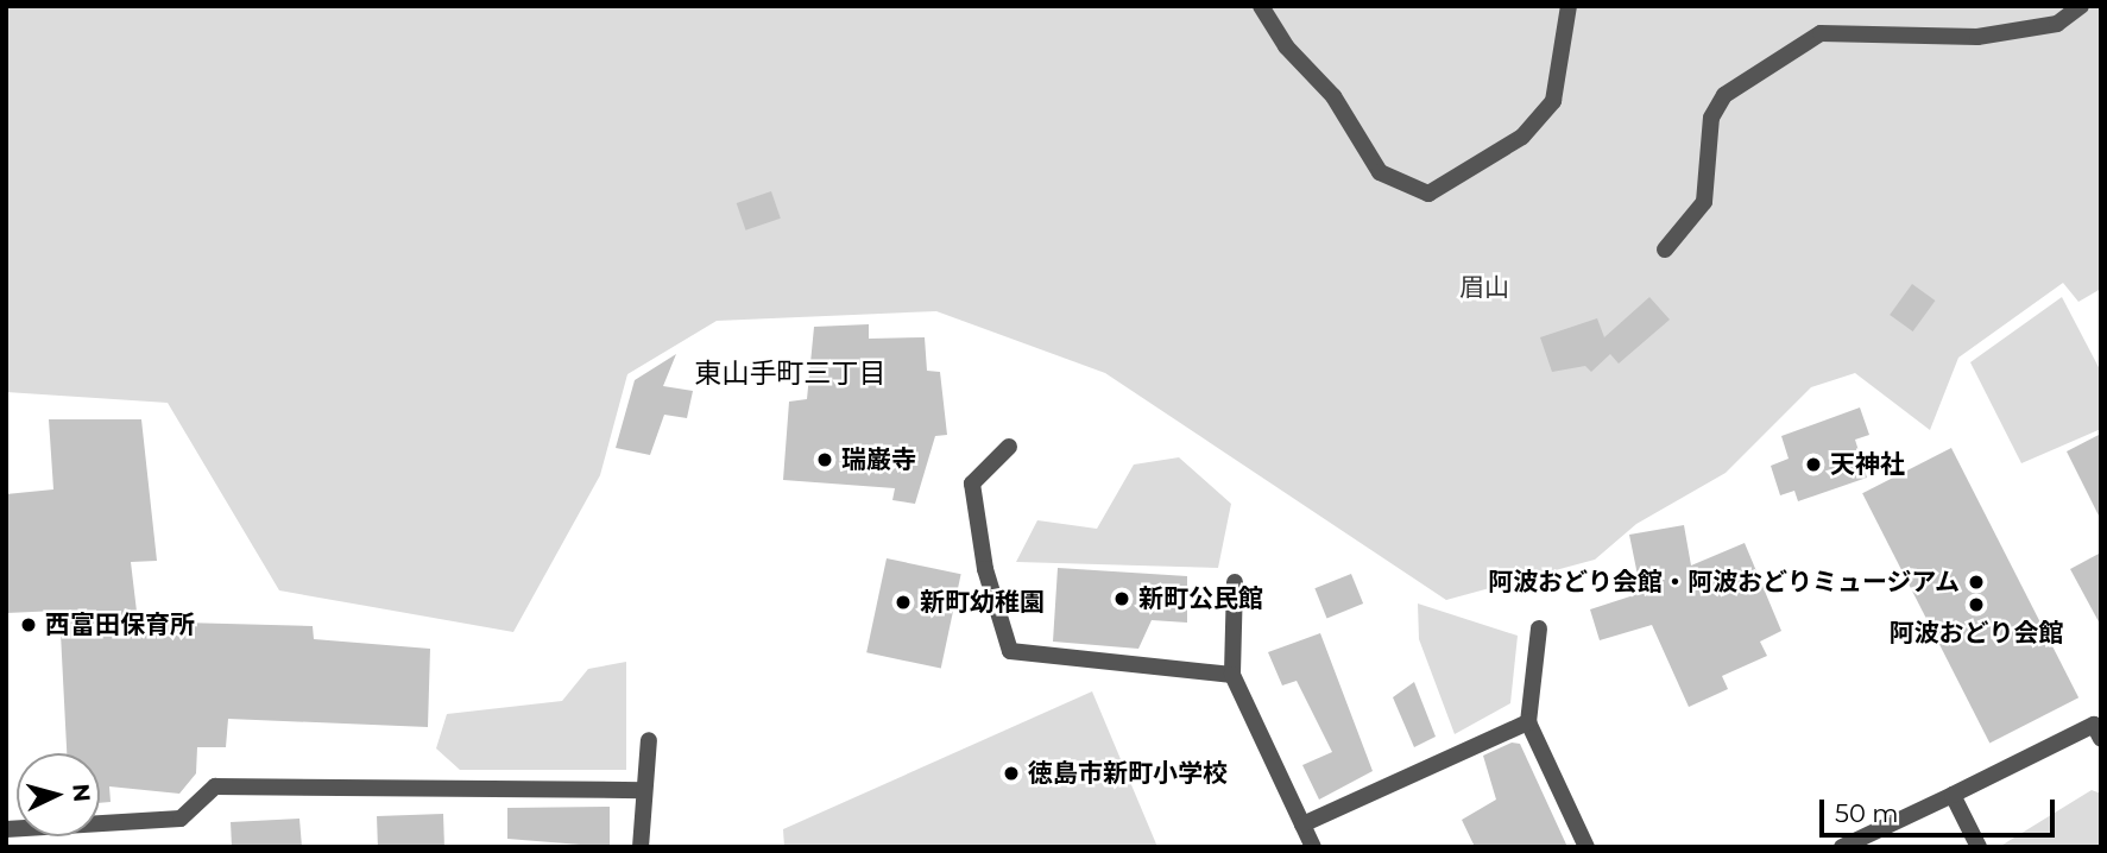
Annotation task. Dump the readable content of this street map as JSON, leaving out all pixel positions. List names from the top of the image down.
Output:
{
  "districts": ["東山手町三丁目"],
  "parks": ["眉山"],
  "places": [
    "瑞巌寺",
    "天神社",
    "阿波おどり会館・阿波おどりミュージアム",
    "新町公民館",
    "新町幼稚園",
    "阿波おどり会館",
    "西富田保育所",
    "徳島市新町小学校"
  ],
  "scale_bar": "50 m",
  "north": "right"
}
